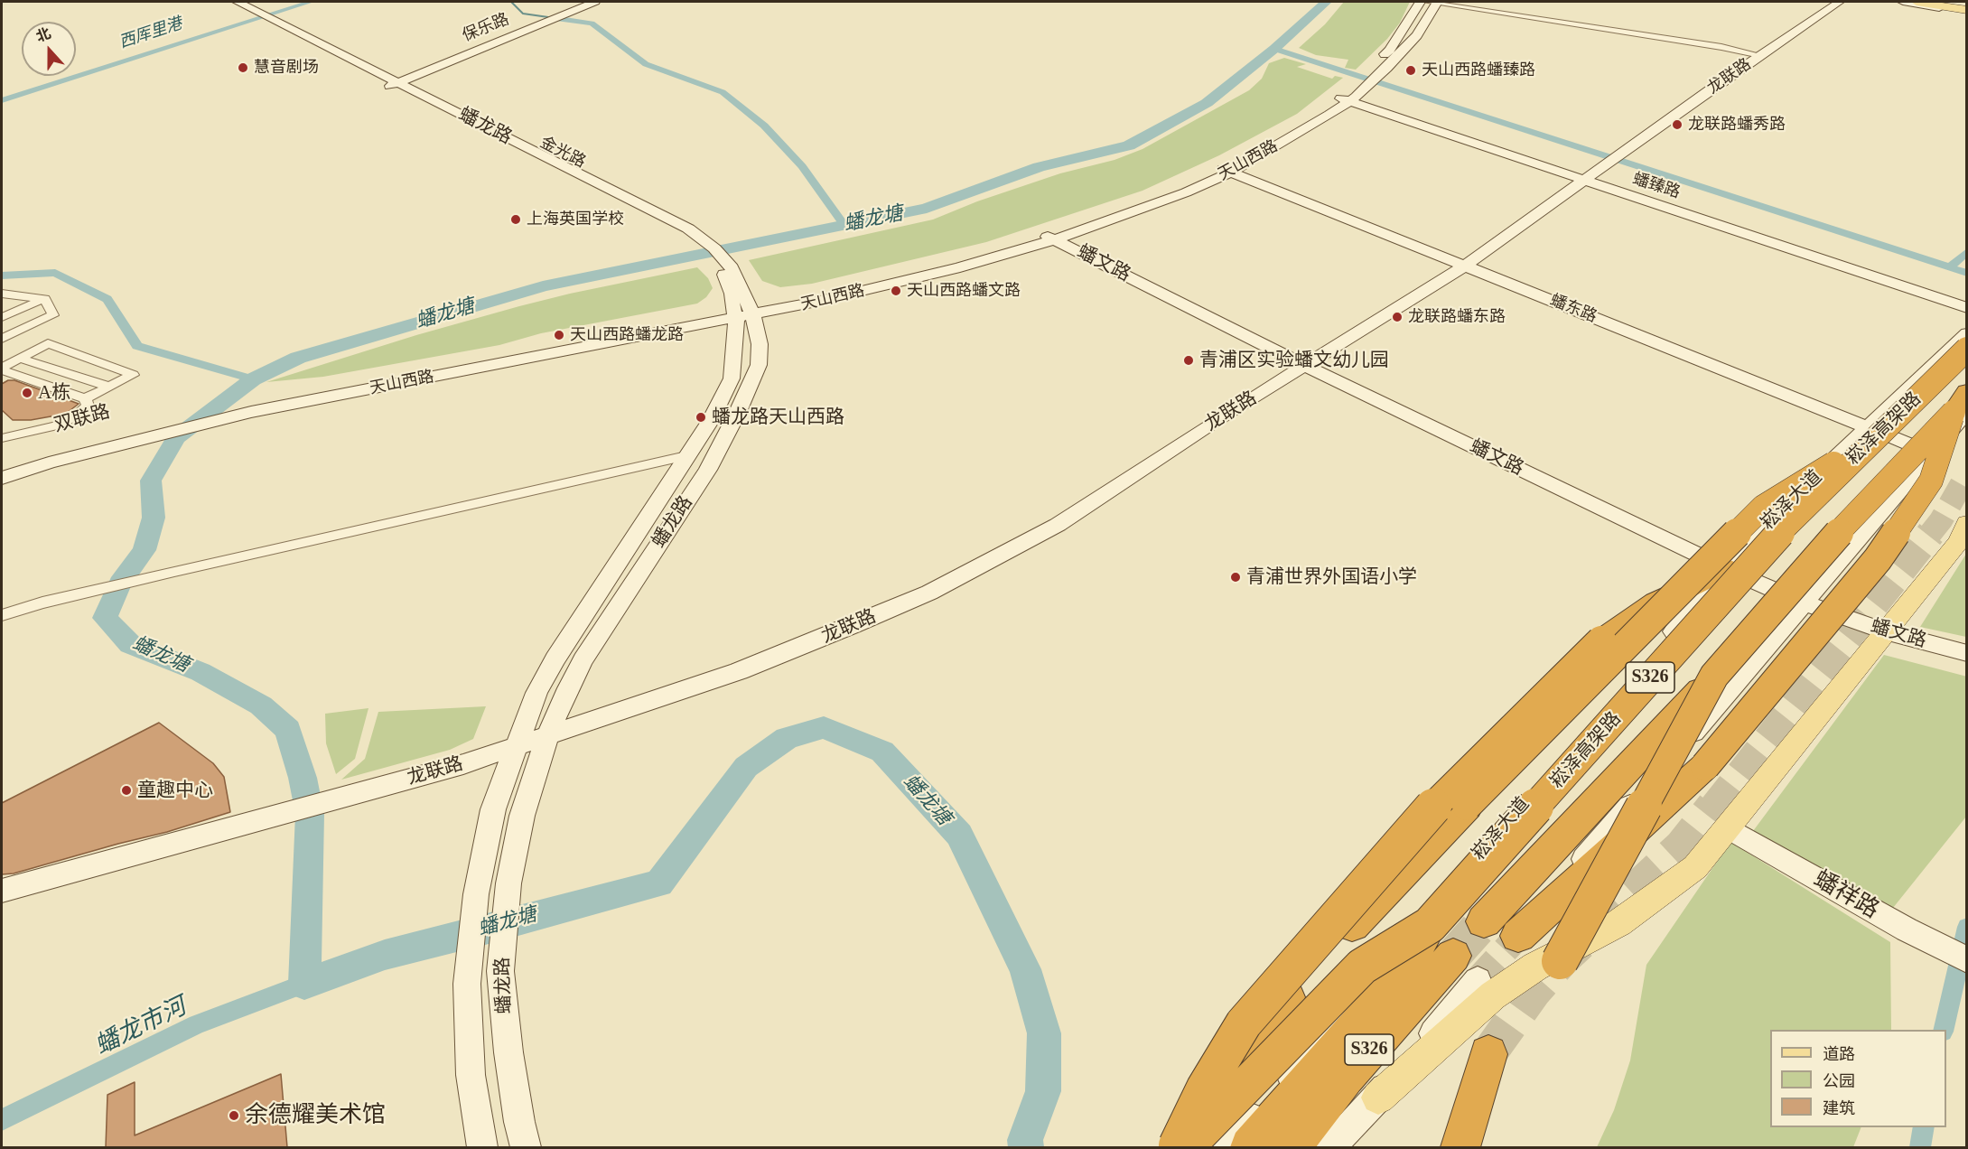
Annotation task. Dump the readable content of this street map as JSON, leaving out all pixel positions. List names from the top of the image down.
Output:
{
  "streets": {
    "highway": ["崧泽高架路", "S326"],
    "main road": [
      "保乐路",
      "龙联路",
      "蟠龙路",
      "金光路",
      "天山西路",
      "蟠臻路",
      "蟠文路",
      "蟠东路",
      "双联路",
      "崧泽大道",
      "蟠祥路"
    ]
  },
  "crossings": [
    ["保乐路", "金光路"],
    ["龙联路", "蟠龙路"],
    ["龙联路", "蟠臻路"],
    ["龙联路", "蟠文路"],
    ["龙联路", "蟠东路"],
    ["蟠龙路", "金光路"],
    ["蟠龙路", "天山西路"],
    ["金光路", "天山西路"],
    ["天山西路", "蟠臻路"],
    ["天山西路", "蟠文路"],
    ["天山西路", "蟠东路"],
    ["天山西路", "双联路"],
    ["蟠文路", "崧泽大道"],
    ["蟠东路", "崧泽高架路"],
    ["蟠东路", "崧泽大道"],
    ["崧泽高架路", "崧泽大道"]
  ],
  "water": ["西厍里港", "蟠龙塘", "蟠龙市河"],
  "places": [
    "慧音剧场",
    "天山西路蟠臻路",
    "龙联路蟠秀路",
    "上海英国学校",
    "天山西路蟠文路",
    "龙联路蟠东路",
    "天山西路蟠龙路",
    "青浦区实验蟠文幼儿园",
    "A栋",
    "蟠龙路天山西路",
    "青浦世界外国语小学",
    "童趣中心",
    "余德耀美术馆"
  ],
  "legend": ["道路", "公园", "建筑"],
  "north": "top"
}
